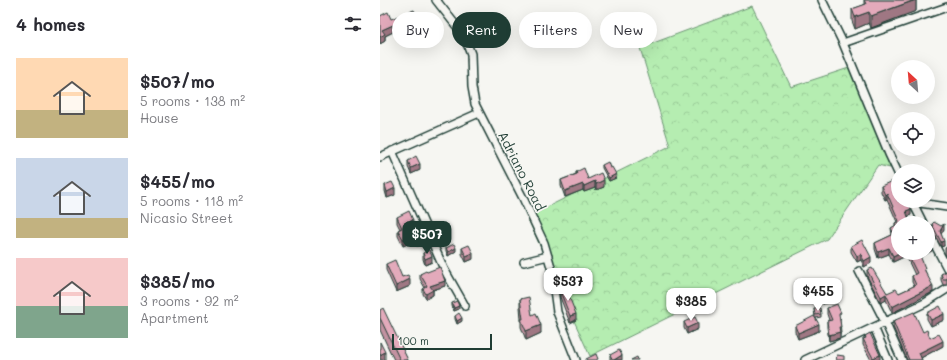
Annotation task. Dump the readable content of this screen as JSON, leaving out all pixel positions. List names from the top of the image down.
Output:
{
  "streets": {
    "street": ["Adriano Road"]
  },
  "scale_bar": "100 m",
  "north": "top left",
  "page": {
    "heading": "4 homes",
    "chip": [
      "Buy",
      "Rent",
      "Filters",
      "New"
    ],
    "list": [
      {
        "name": "$507/mo",
        "note": "5 rooms · 138 m² · House"
      },
      {
        "name": "$455/mo",
        "note": "5 rooms · 118 m² · Nicasio Street"
      },
      {
        "name": "$385/mo",
        "note": "3 rooms · 92 m² · Apartment"
      }
    ],
    "map_buttons": "+",
    "price": [
      "$507",
      "$537",
      "$455",
      "$385"
    ],
    "scale": "100 m"
  }
}
